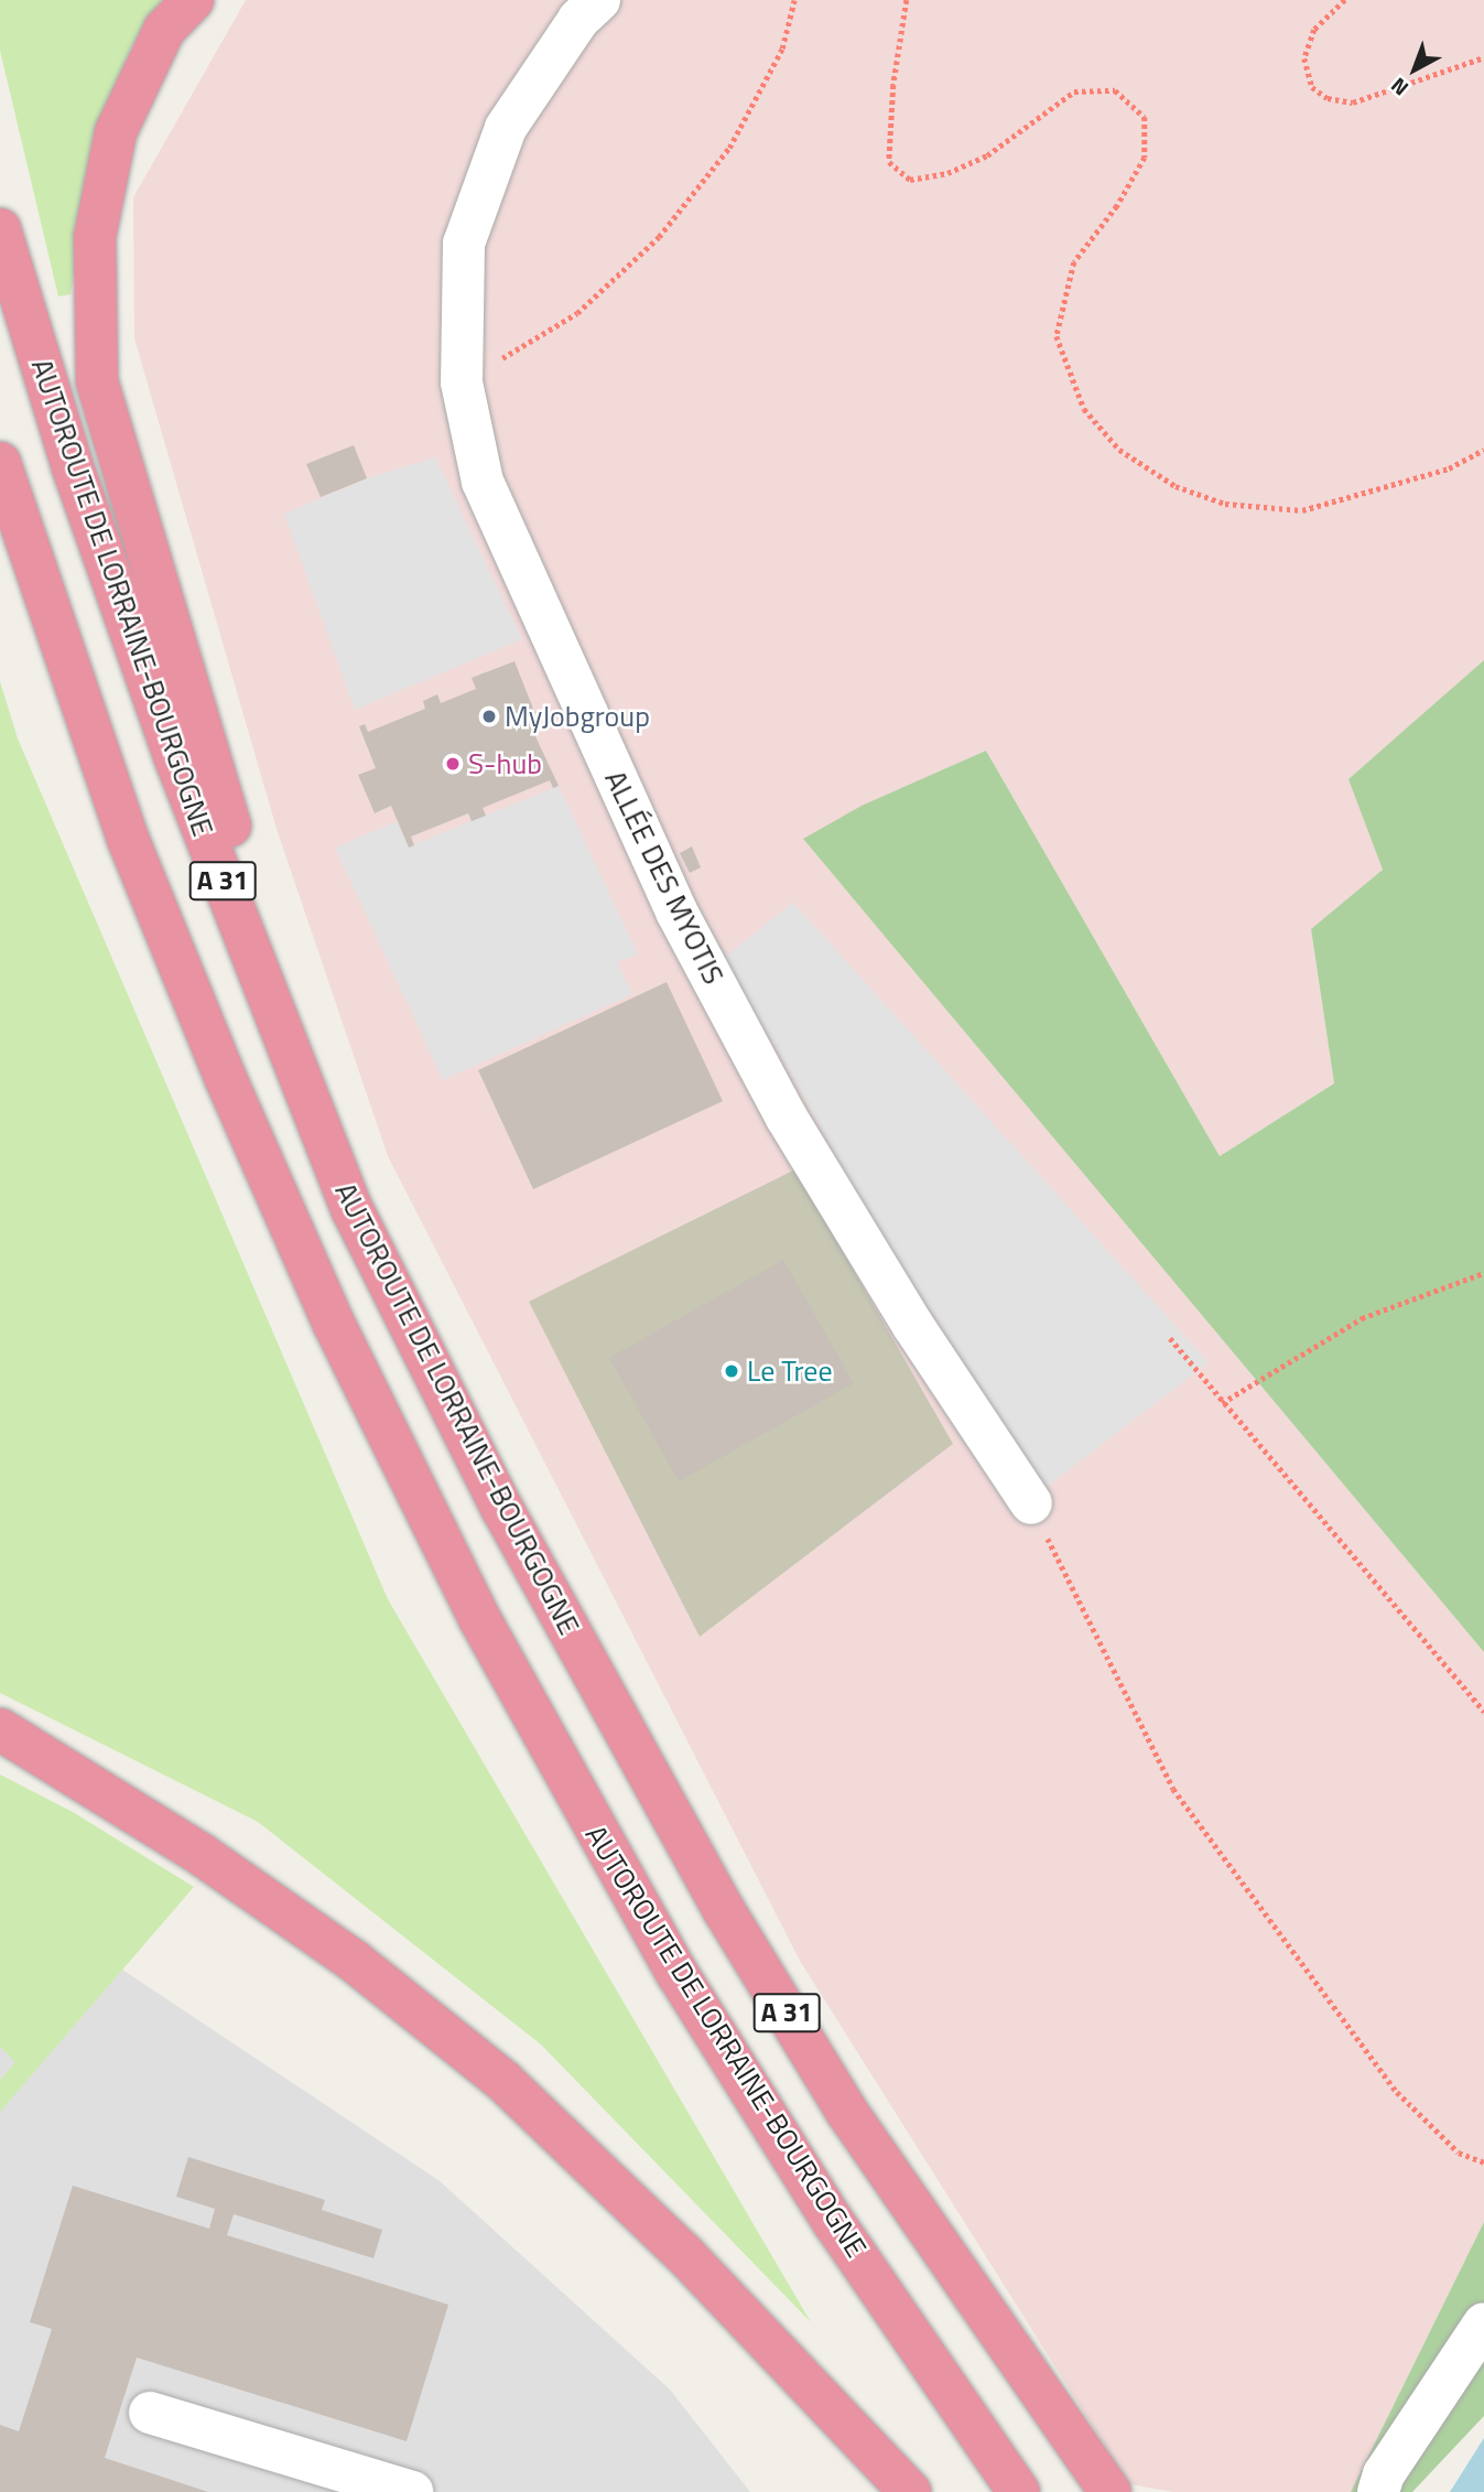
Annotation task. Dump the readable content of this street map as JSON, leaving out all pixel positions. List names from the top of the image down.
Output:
{
  "streets": {
    "highway": ["AUTOROUTE DE LORRAINE-BOURGOGNE", "A 31"],
    "street": ["ALLÉE DES MYOTIS"]
  },
  "places": ["MyJobgroup", "S-hub", "Le Tree"],
  "north": "bottom left"
}
